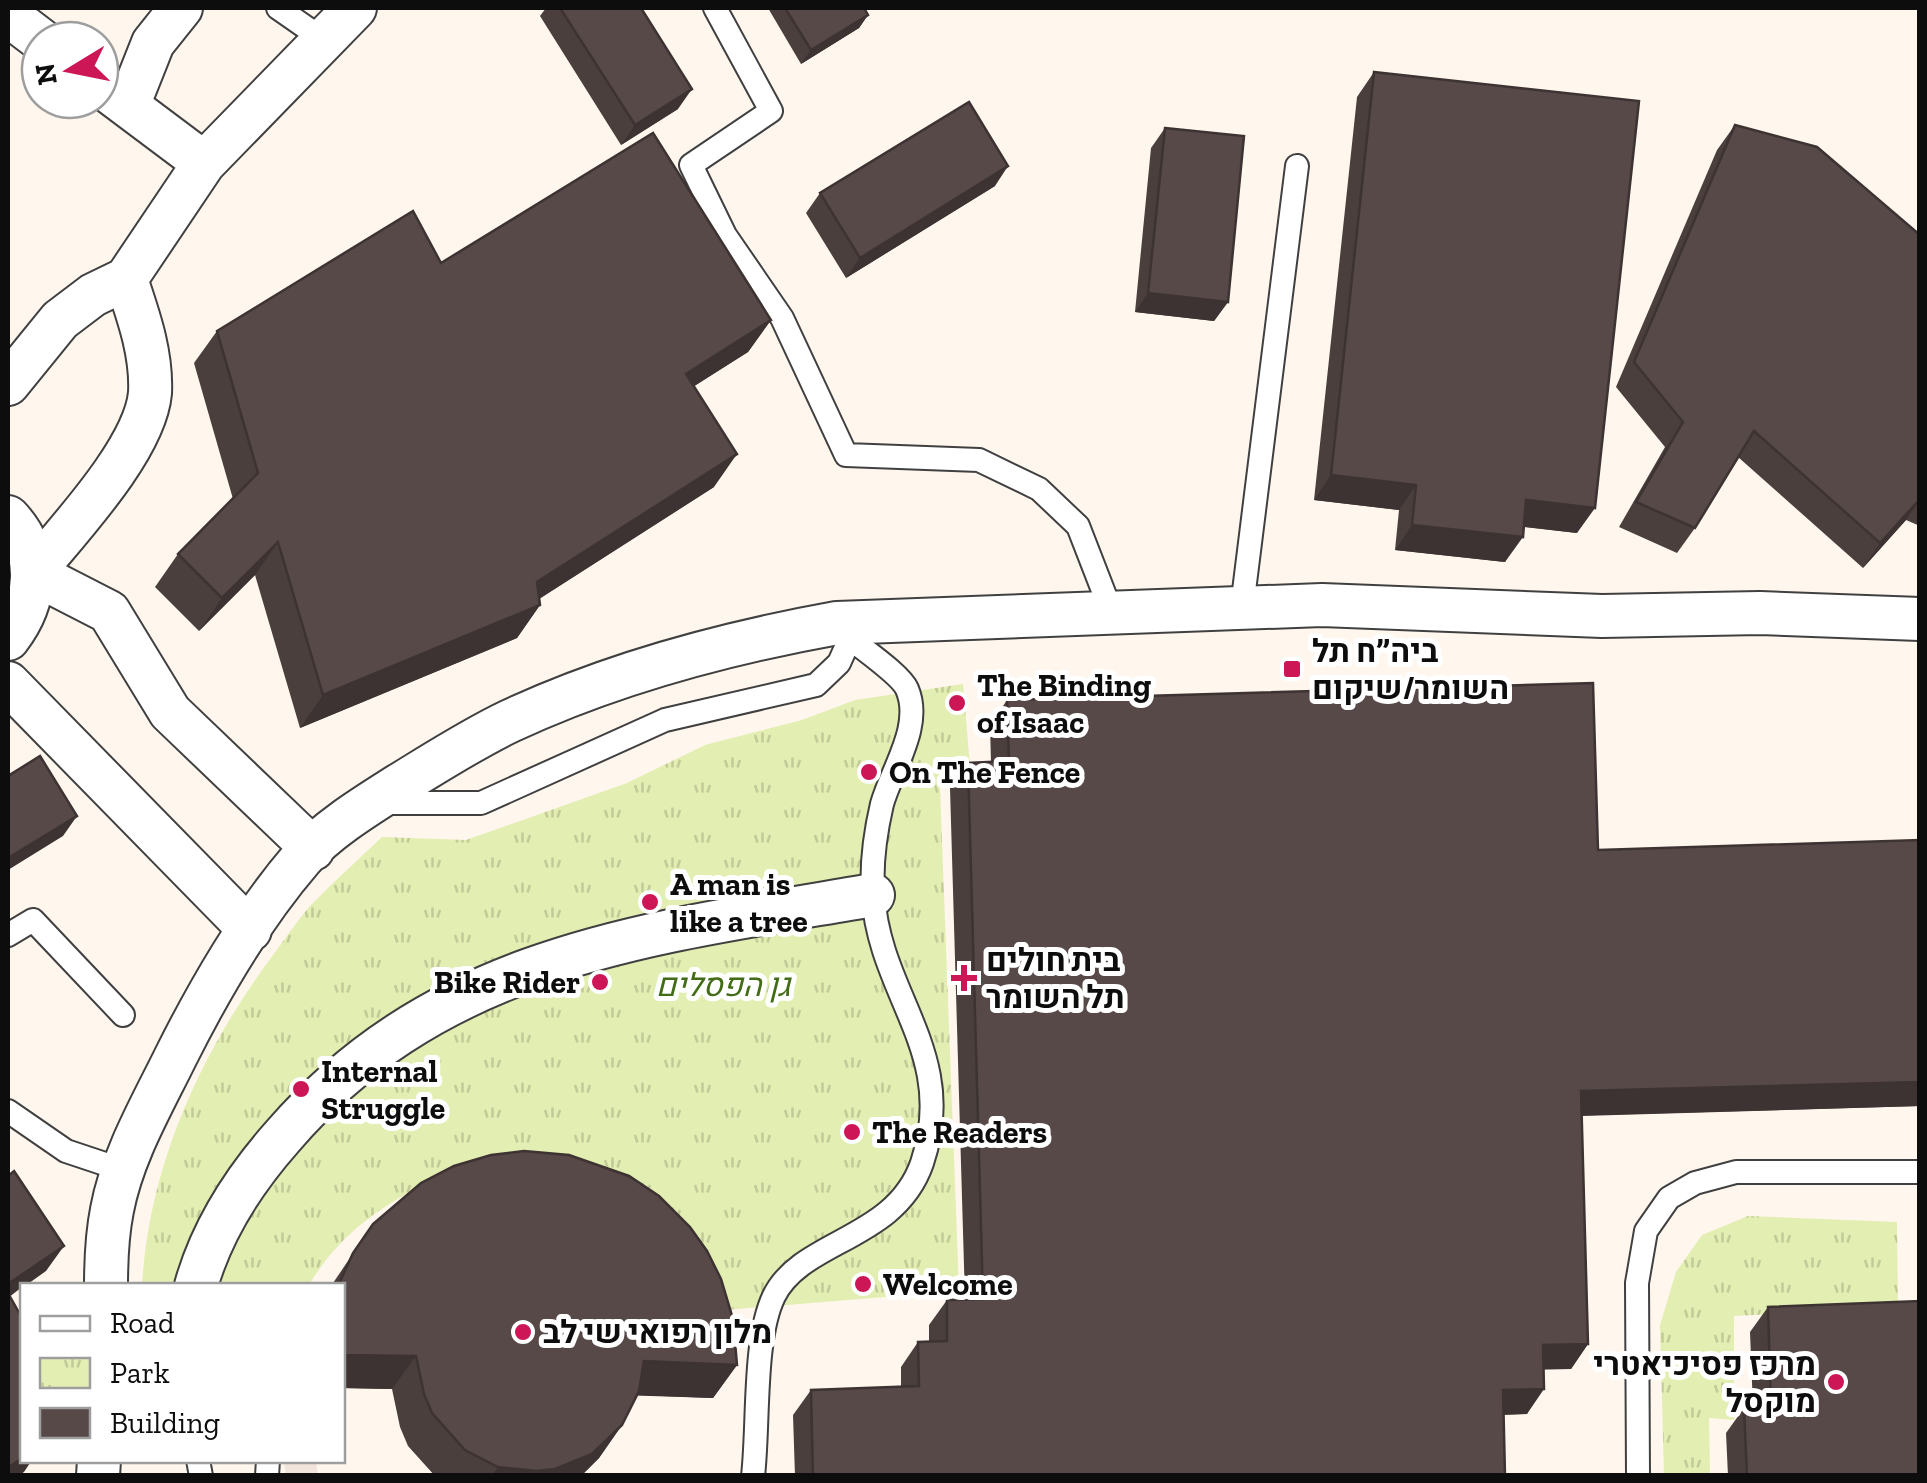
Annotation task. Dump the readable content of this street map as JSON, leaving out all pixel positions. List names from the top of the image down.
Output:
{
  "parks": ["גן הפסלים"],
  "places": {
    "transit": ["ביה״ח תל השומר/שיקום"],
    "other": [
      "The Binding of Isaac",
      "On The Fence",
      "A man is like a tree",
      "Bike Rider",
      "Internal Struggle",
      "The Readers",
      "Welcome",
      "מלון רפואי שי לב",
      "מרכז פסיכיאטרי מוקסל"
    ],
    "health": ["בית חולים תל השומר"]
  },
  "legend": ["Road", "Park", "Building"],
  "north": "left"
}
